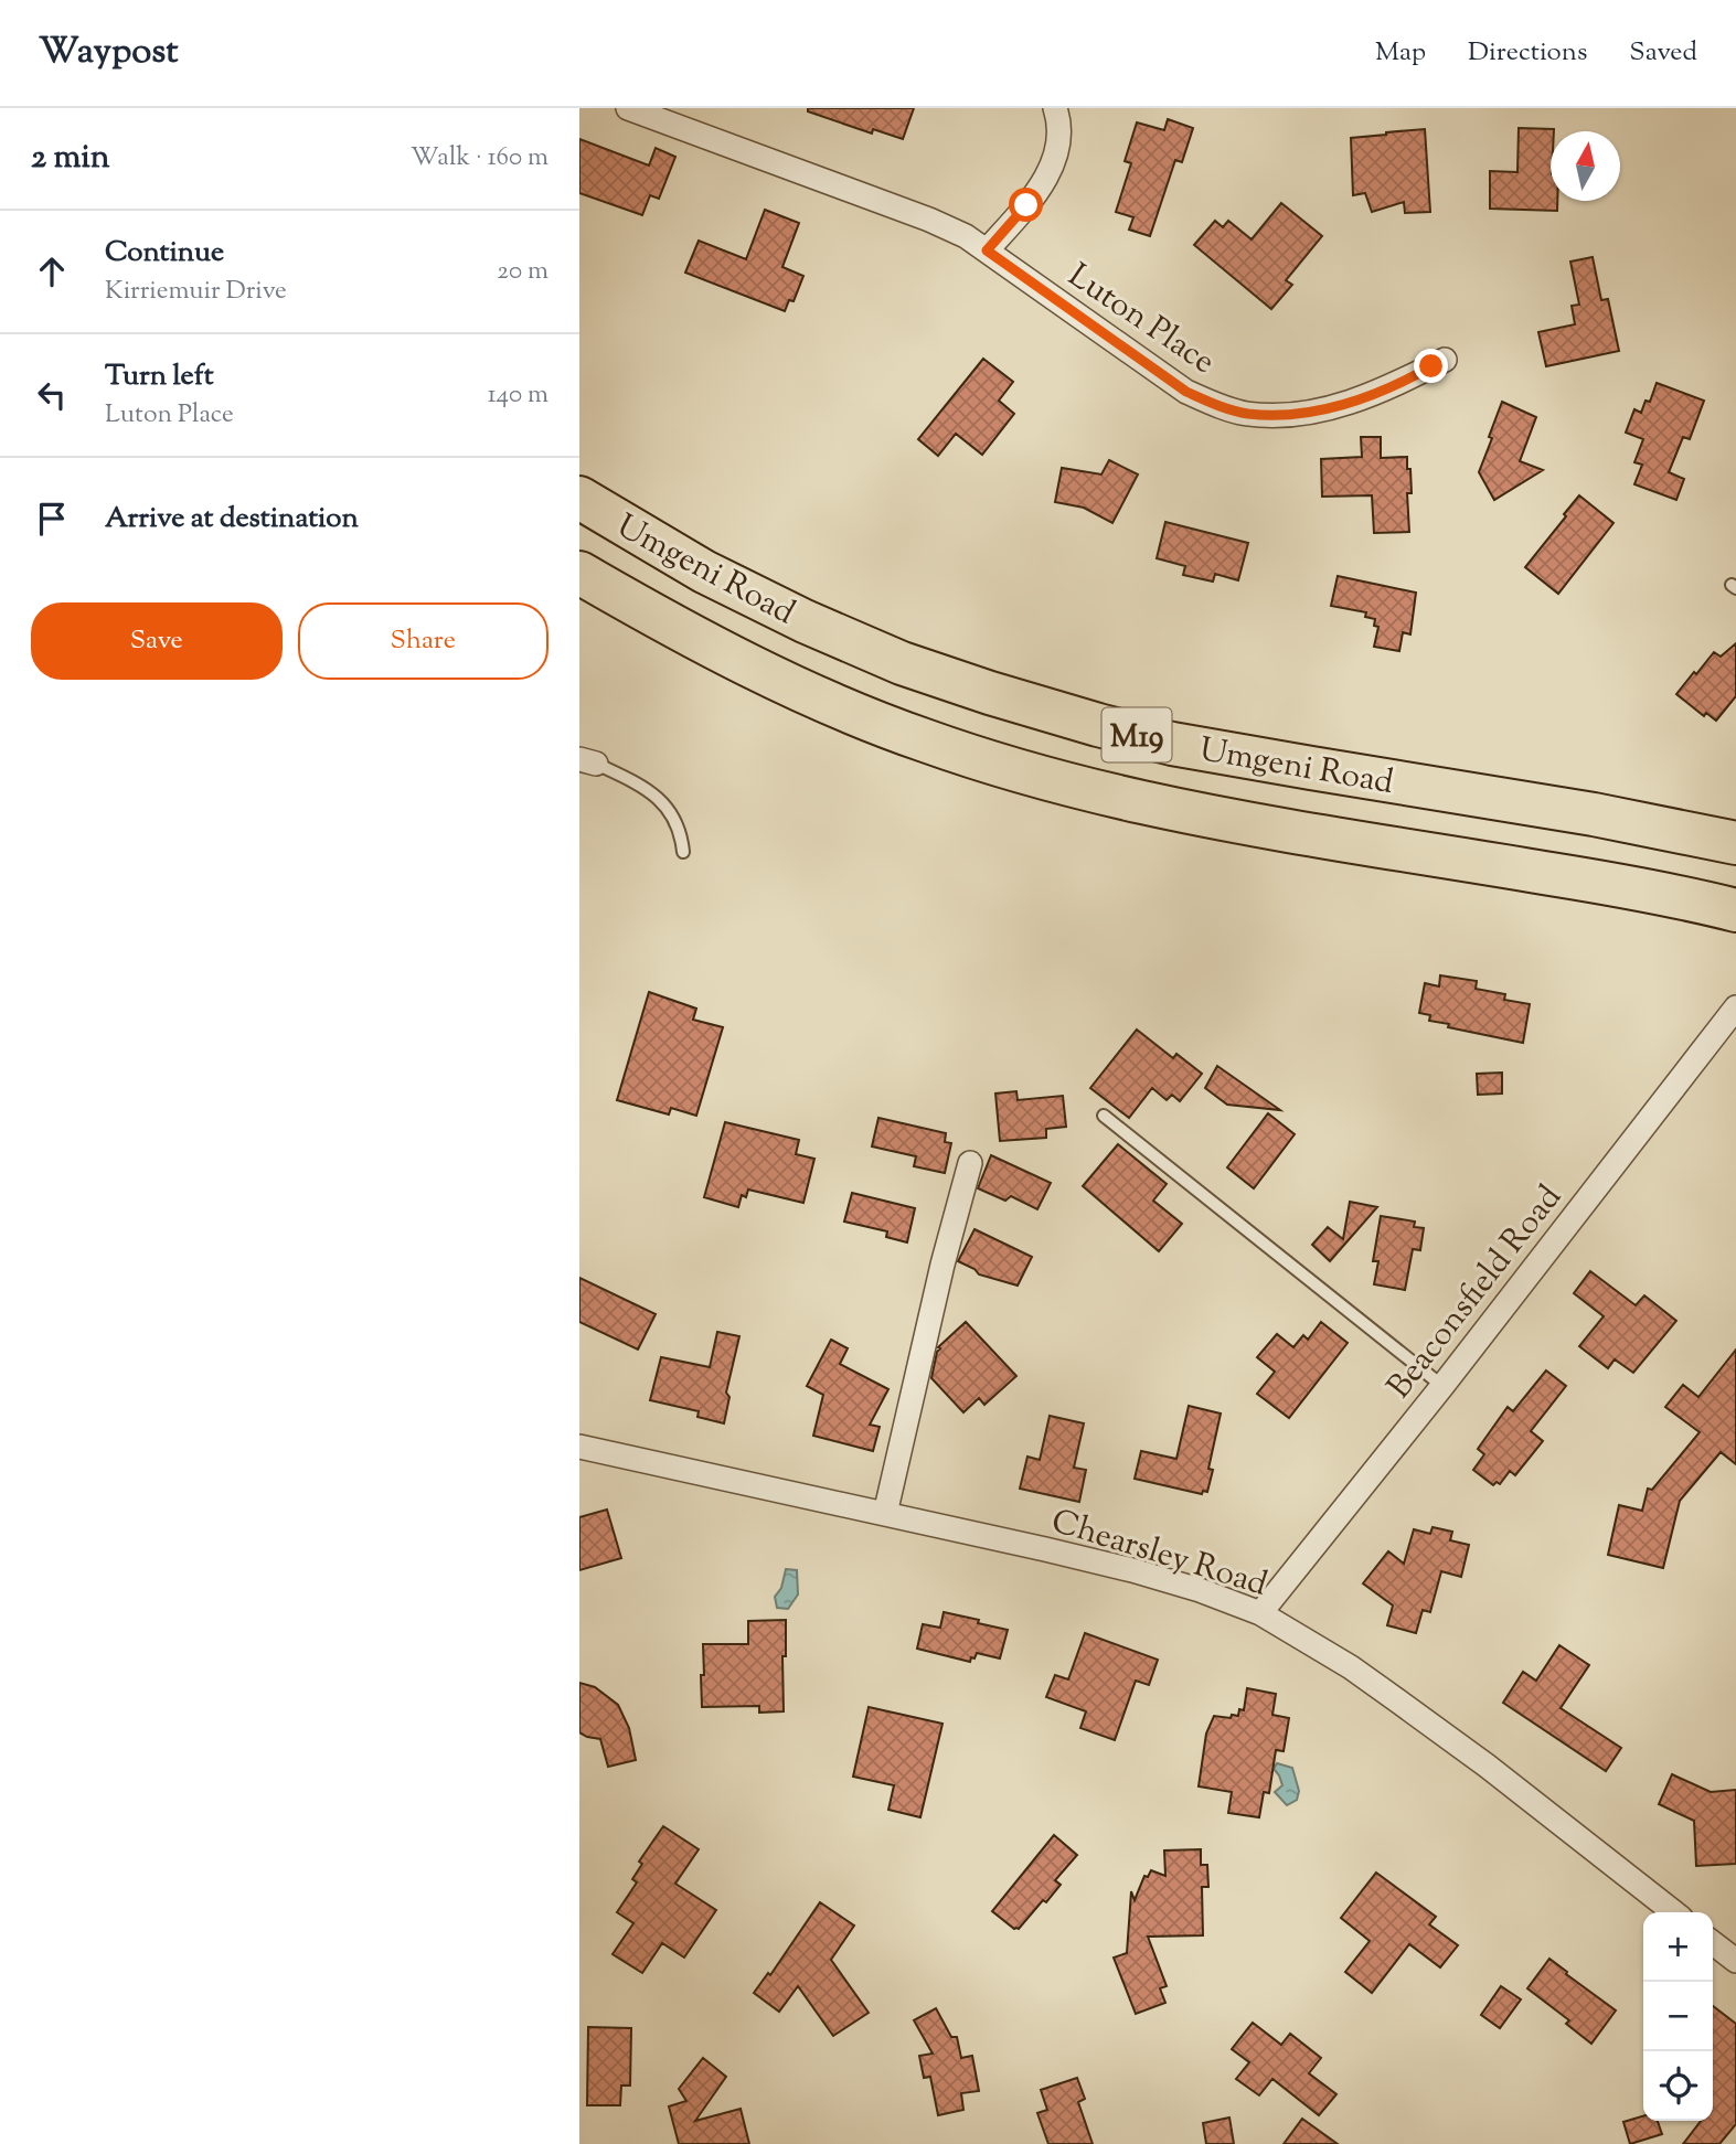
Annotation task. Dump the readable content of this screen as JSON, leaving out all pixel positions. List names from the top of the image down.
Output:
{
  "streets": {
    "highway": ["Umgeni Road", "M19"],
    "street": ["Luton Place", "Beaconsfield Road", "Chearsley Road"]
  },
  "crossings": [
    ["Beaconsfield Road", "Chearsley Road"]
  ],
  "north": "top",
  "page": {
    "header": "Waypost",
    "nav": ["Map", "Directions", "Saved"],
    "heading": ["2 min", "Walk · 160 m"],
    "list": [
      ["Continue", "Kirriemuir Drive", "20 m"],
      ["Turn left", "Luton Place", "140 m"],
      "Arrive at destination"
    ],
    "buttons": ["Save", "Share"],
    "map_buttons": ["+", "−"]
  }
}
